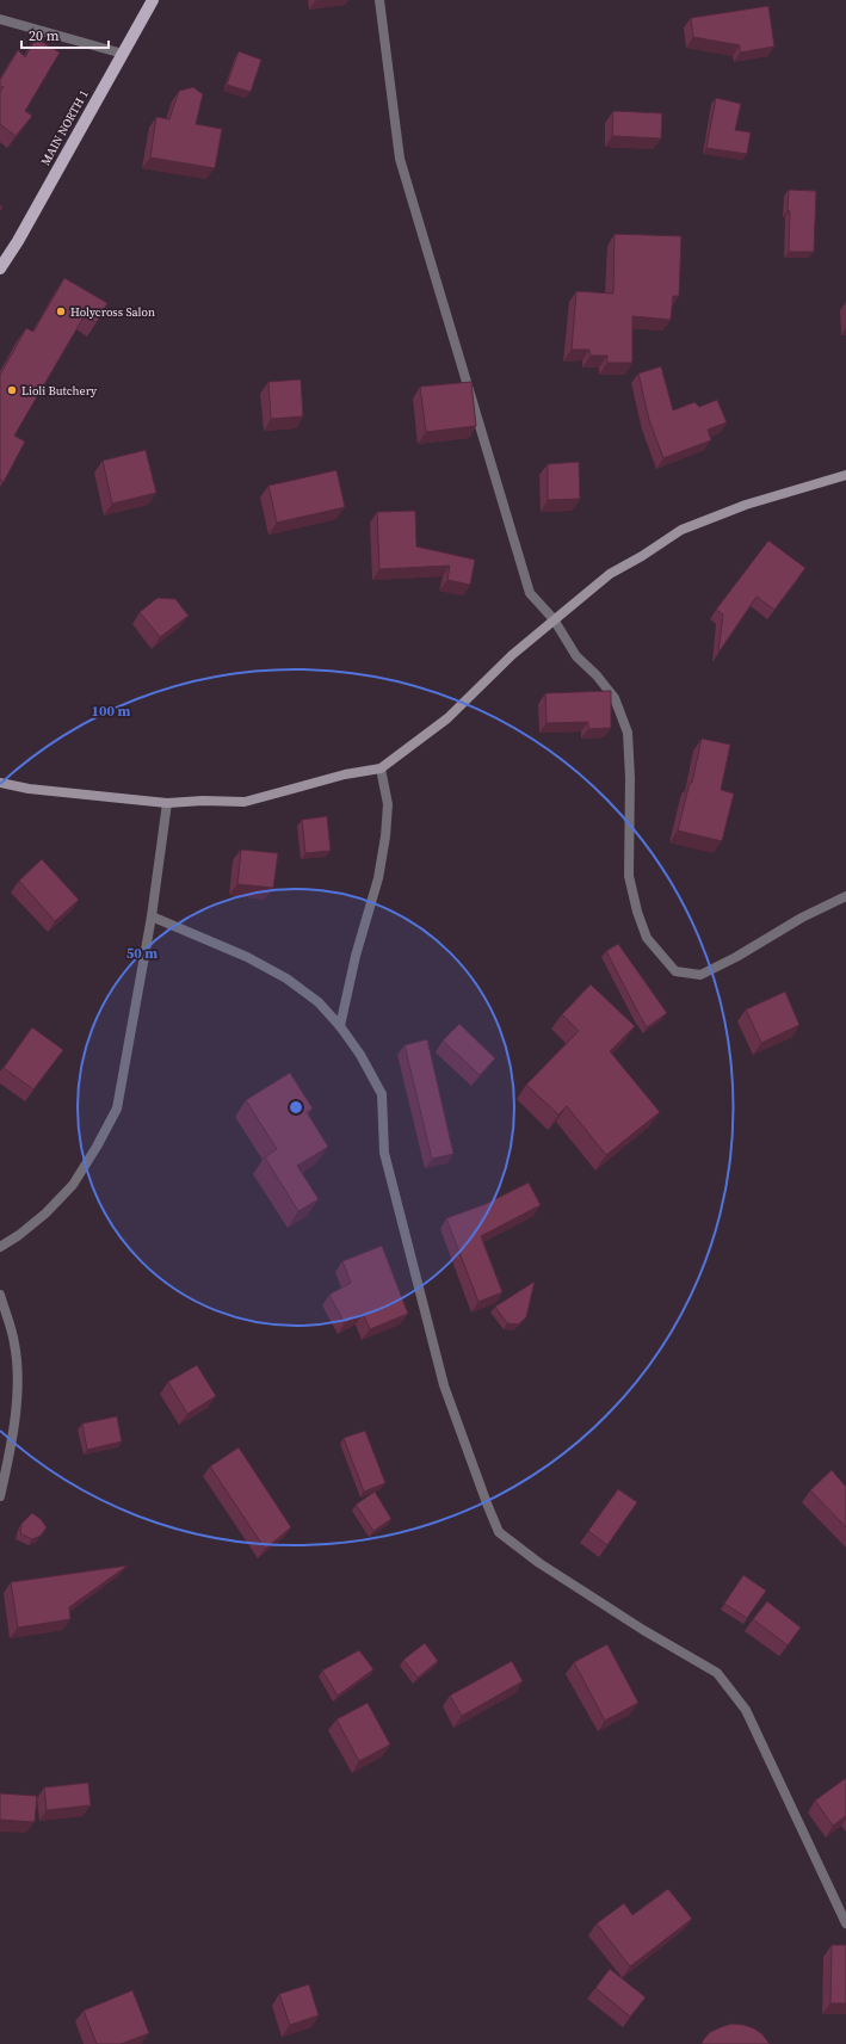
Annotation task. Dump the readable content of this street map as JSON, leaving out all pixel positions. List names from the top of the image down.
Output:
{
  "streets": {
    "main road": ["MAIN NORTH 1"]
  },
  "places": ["Holycross Salon", "Lioli Butchery"],
  "scale_bar": "20 m",
  "rings": ["100 m", "50 m"]
}
